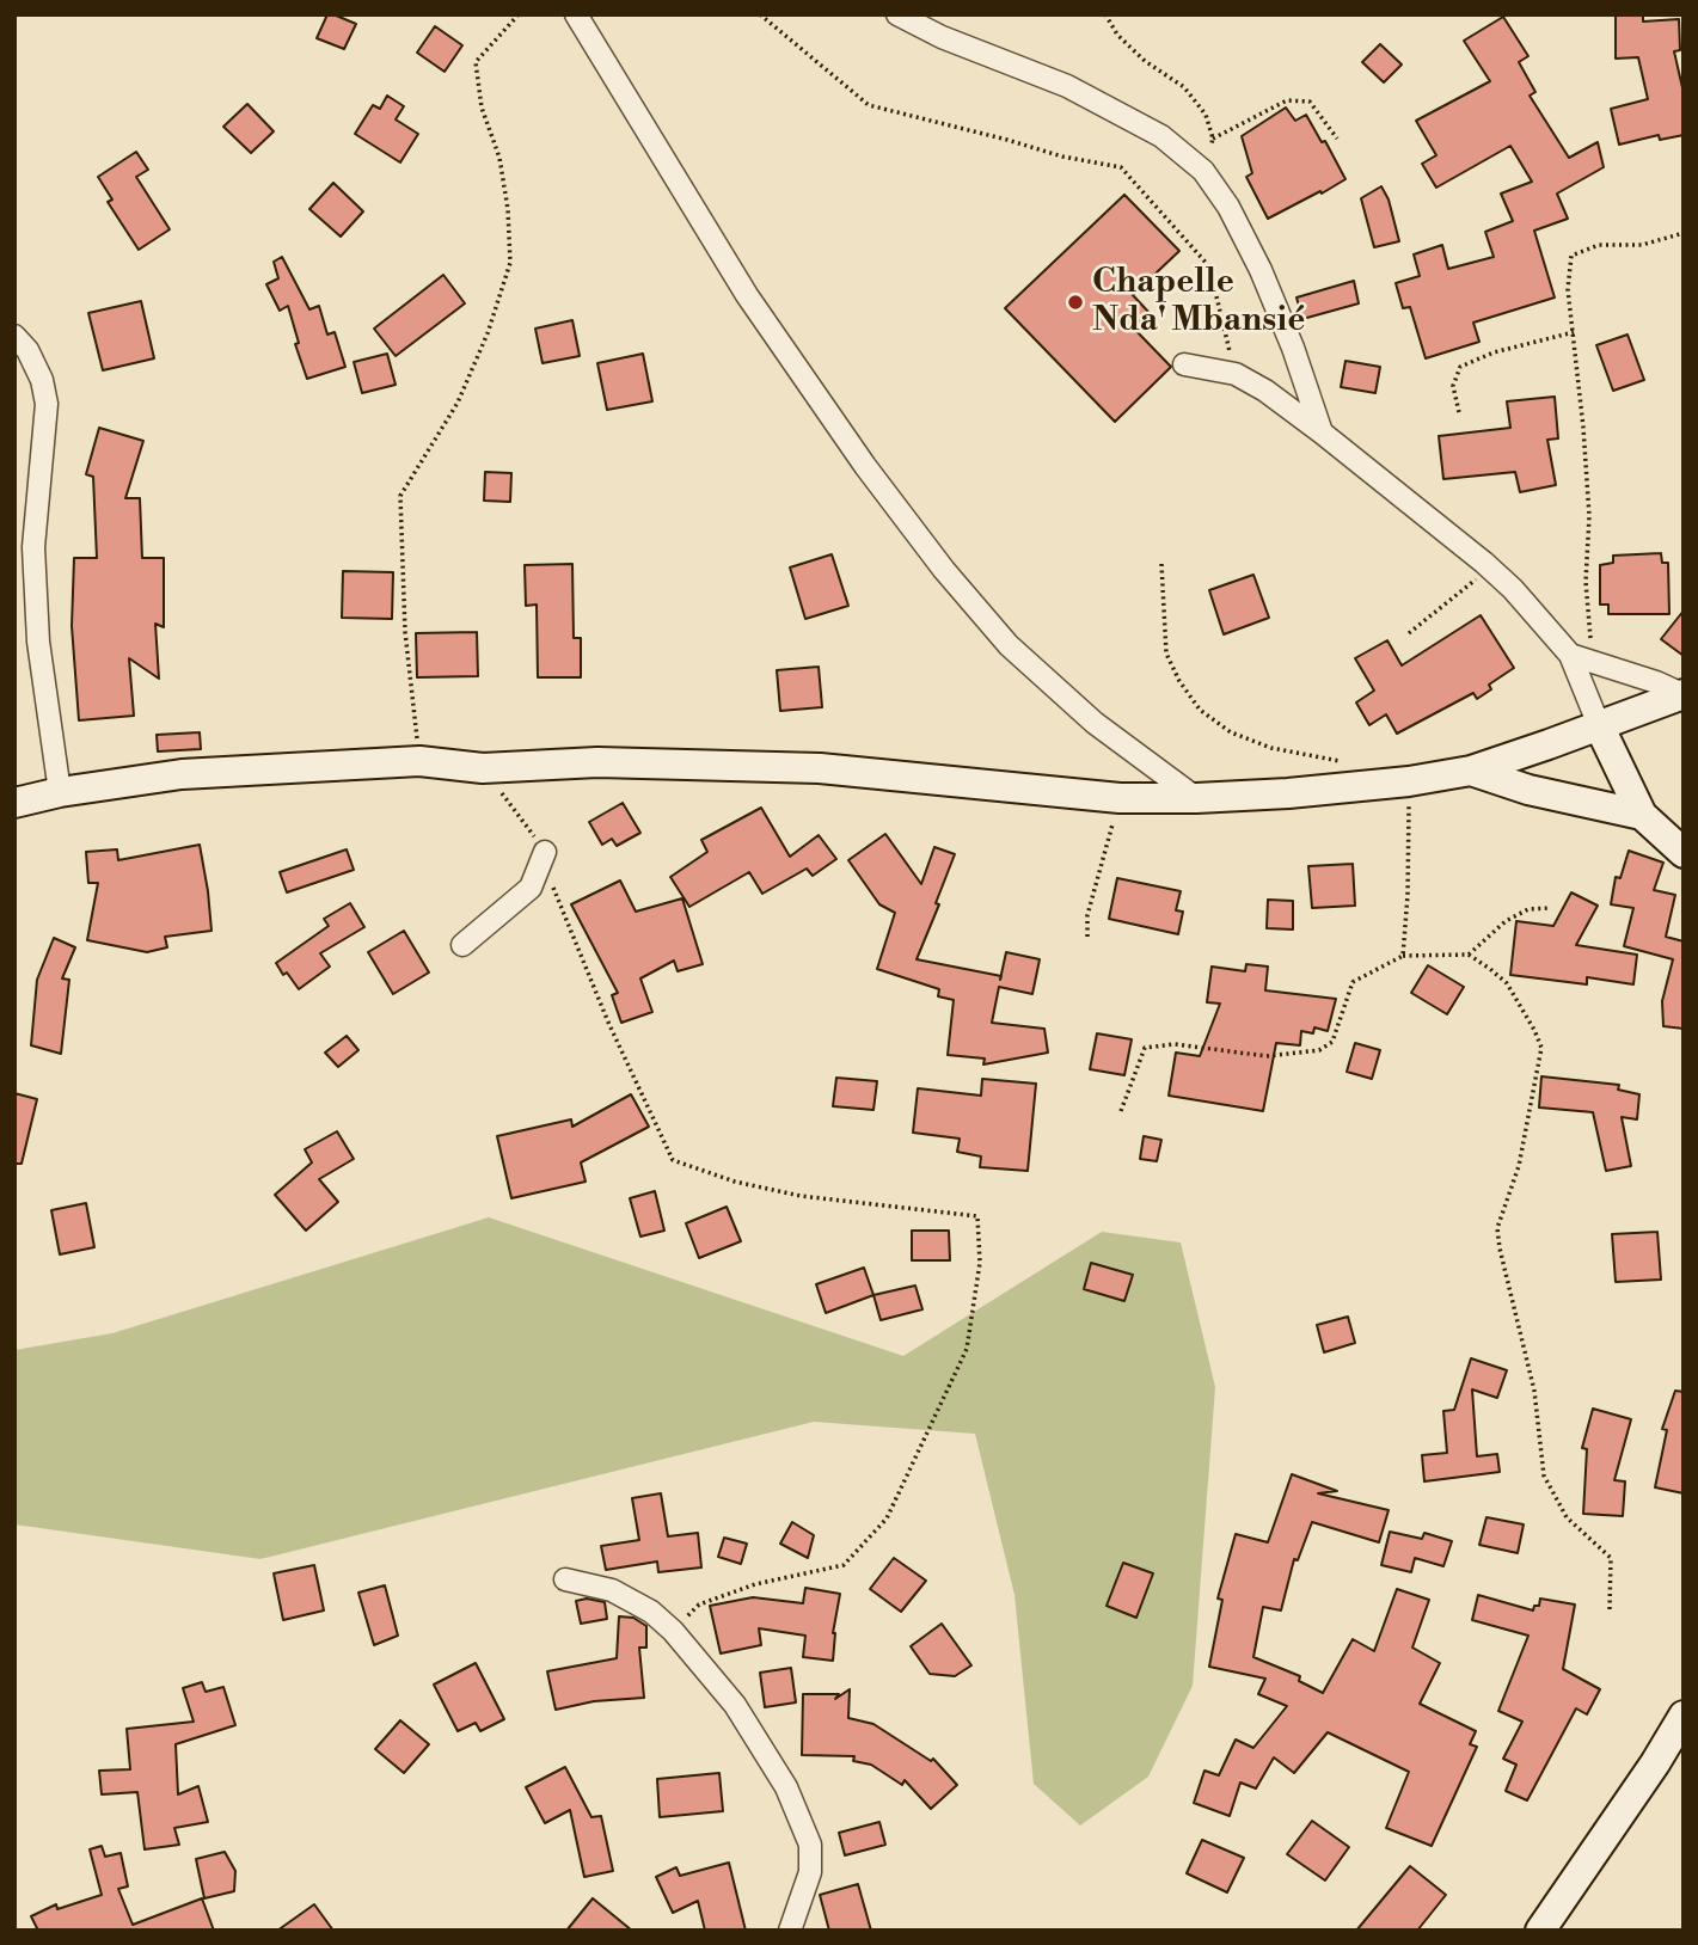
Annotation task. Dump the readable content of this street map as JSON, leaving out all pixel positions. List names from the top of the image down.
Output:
{
  "places": ["Chapelle Nda' Mbansié"]
}
